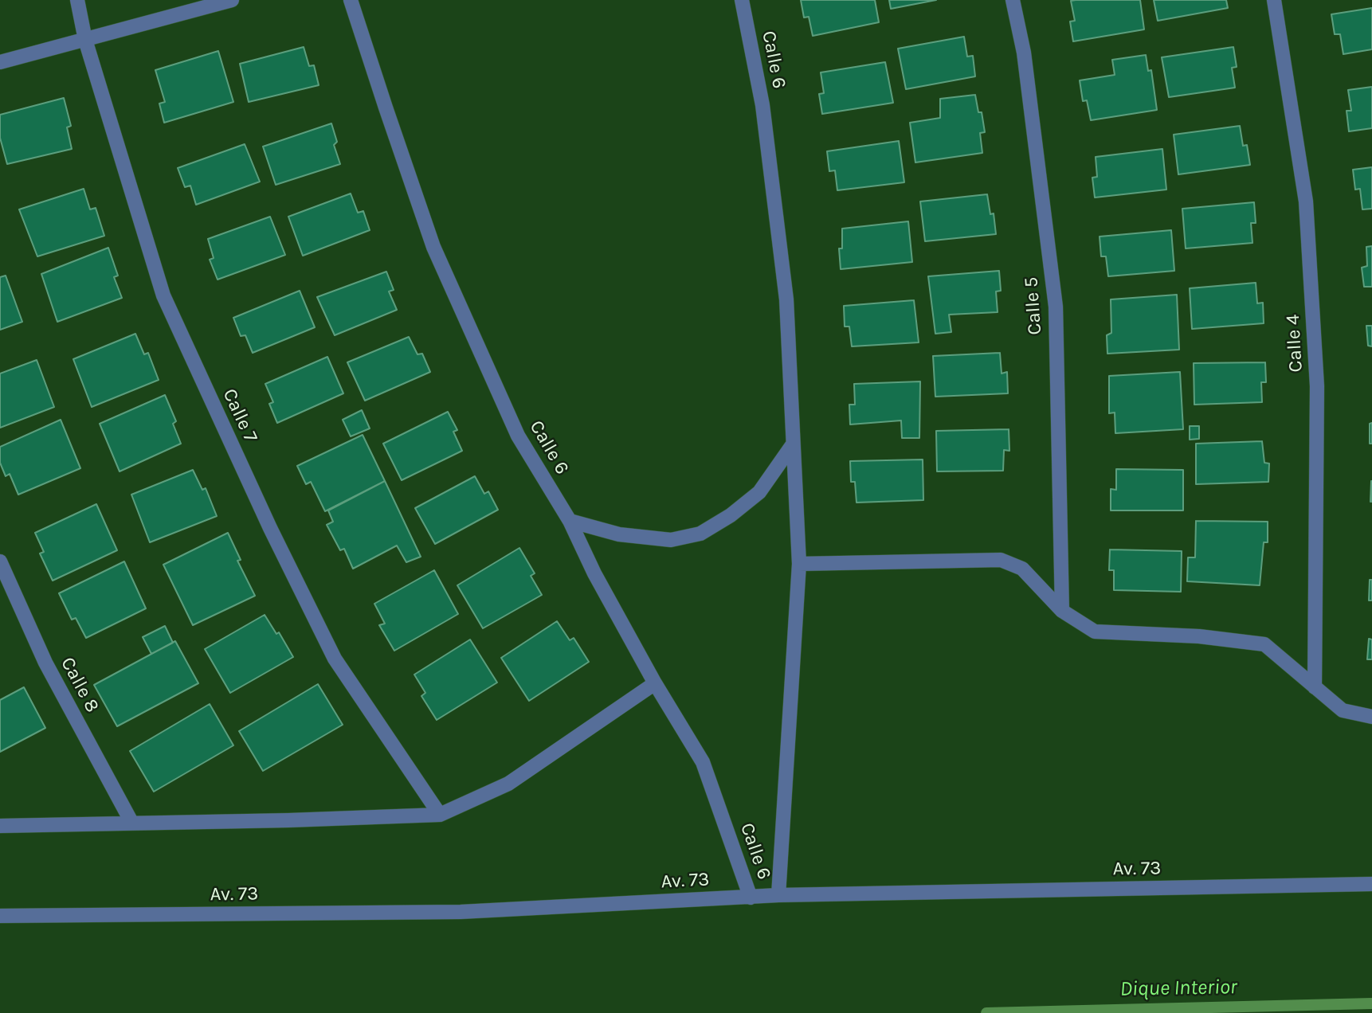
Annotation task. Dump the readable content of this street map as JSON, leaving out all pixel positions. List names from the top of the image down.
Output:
{
  "streets": {
    "street": [
      "Calle 6",
      "Calle 5",
      "Calle 4",
      "Calle 7",
      "Calle 8",
      "Av. 73"
    ]
  },
  "crossings": [
    ["Calle 6", "Av. 73"]
  ],
  "water": ["Dique Interior"]
}
